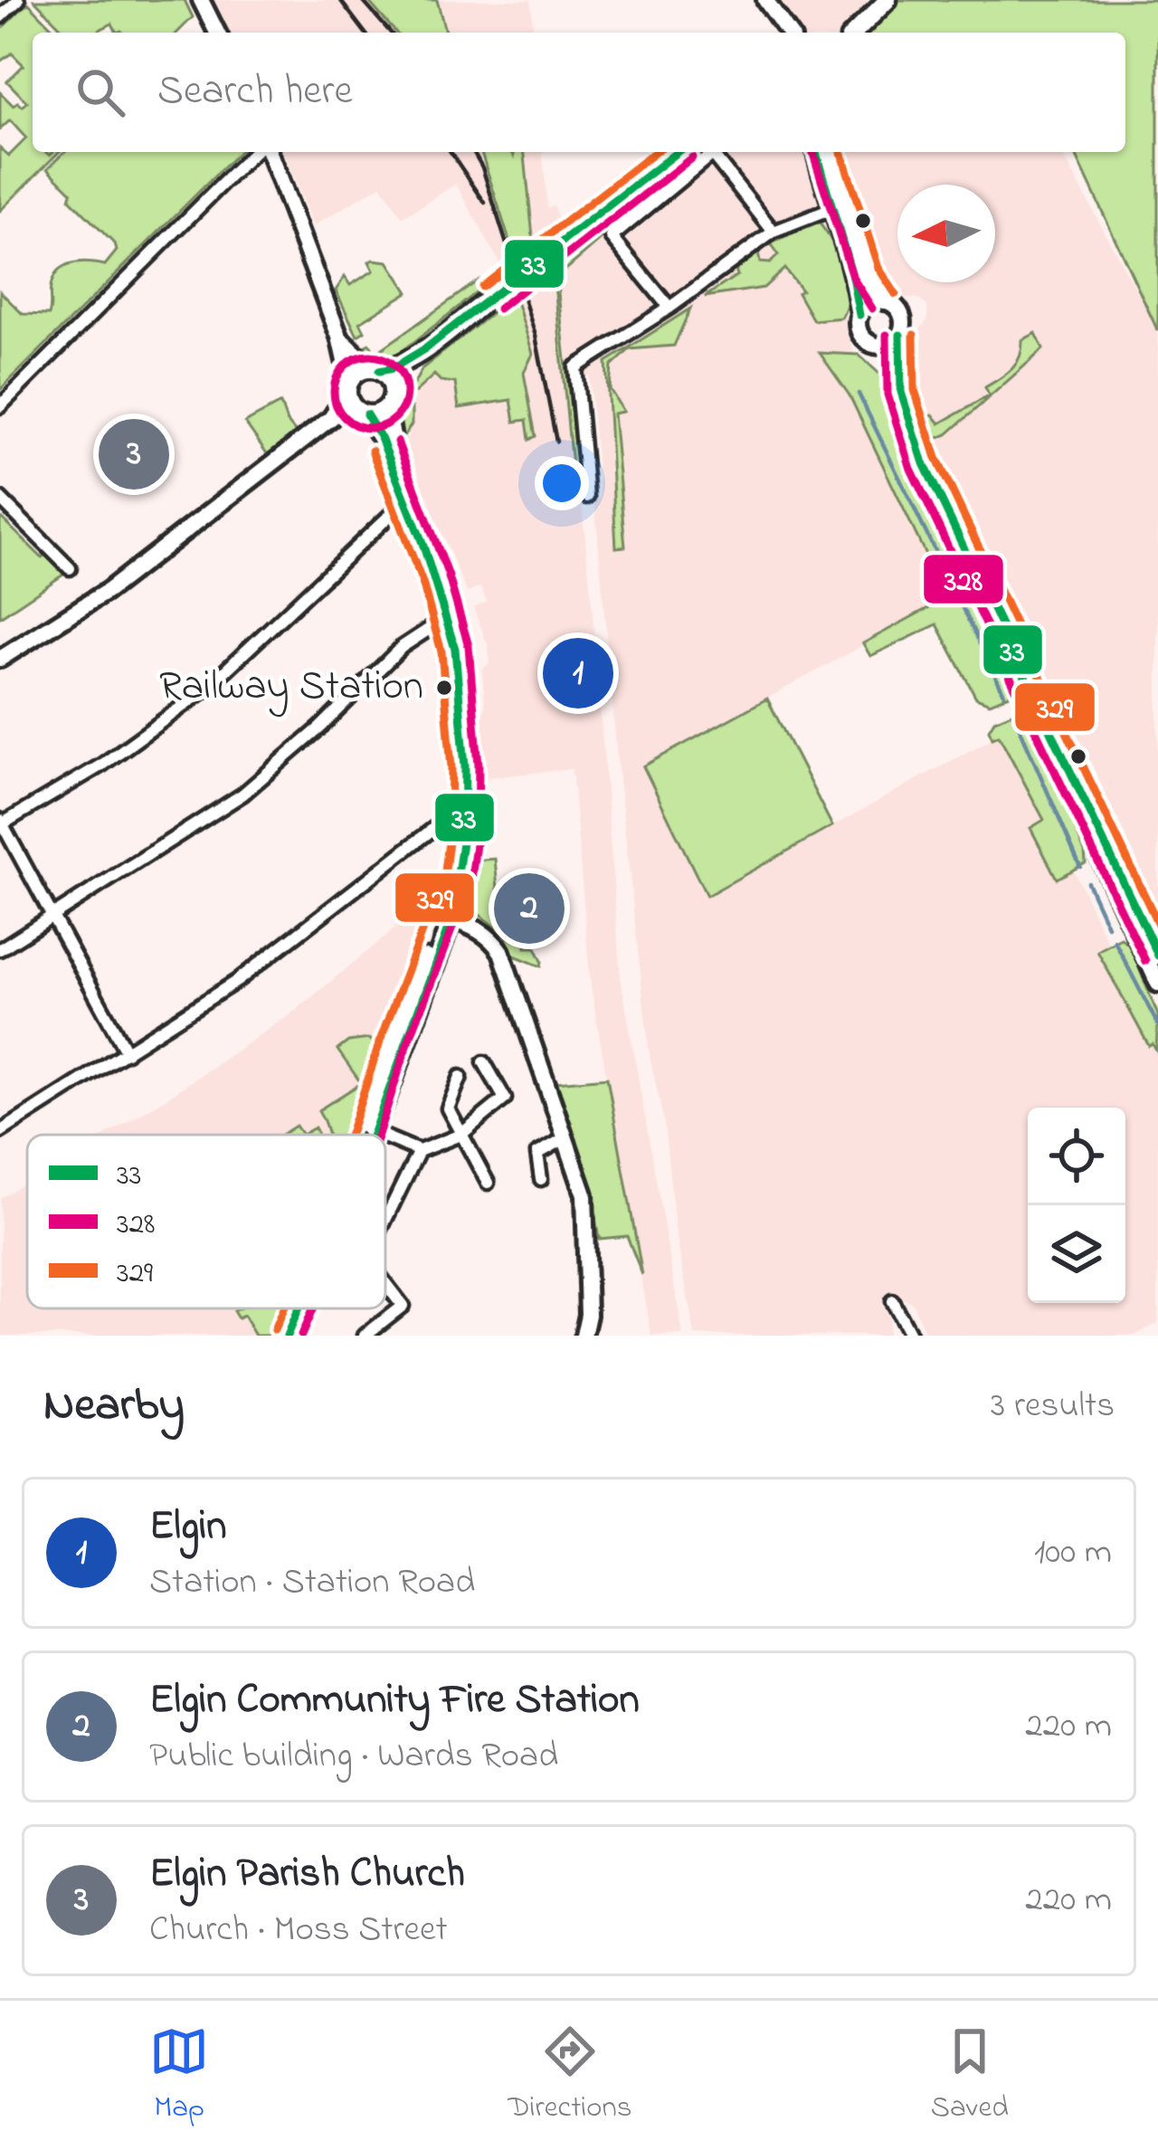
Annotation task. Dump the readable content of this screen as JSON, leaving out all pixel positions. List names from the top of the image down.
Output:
{
  "places": ["Railway Station"],
  "lines": ["transit line 33", "transit line 328", "transit line 329"],
  "legend": ["33", "328", "329"],
  "north": "left",
  "page": {
    "search": "Search here",
    "pins": ["3", "1", "2"],
    "heading": ["Nearby", "3 results"],
    "list": [
      {
        "mark": "1",
        "name": "Elgin",
        "note": "Station · Station Road",
        "value": "100 m"
      },
      {
        "mark": "2",
        "name": "Elgin Community Fire Station",
        "note": "Public building · Wards Road",
        "value": "220 m"
      },
      {
        "mark": "3",
        "name": "Elgin Parish Church",
        "note": "Church · Moss Street",
        "value": "220 m"
      }
    ],
    "nav": ["Map", "Directions", "Saved"]
  }
}
